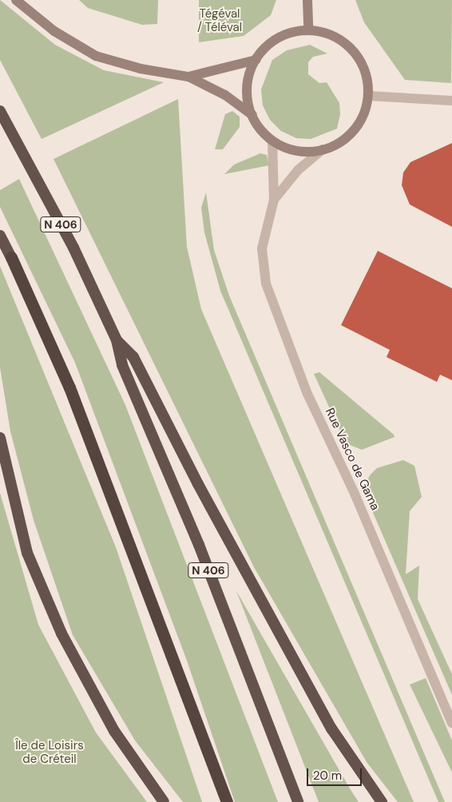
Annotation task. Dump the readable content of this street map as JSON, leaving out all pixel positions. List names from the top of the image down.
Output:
{
  "streets": {
    "highway": ["N 406"],
    "street": ["Rue Vasco de Gama"]
  },
  "parks": ["Tégéval / Téléval", "Île de Loisirs de Créteil"],
  "scale_bar": "20 m"
}
